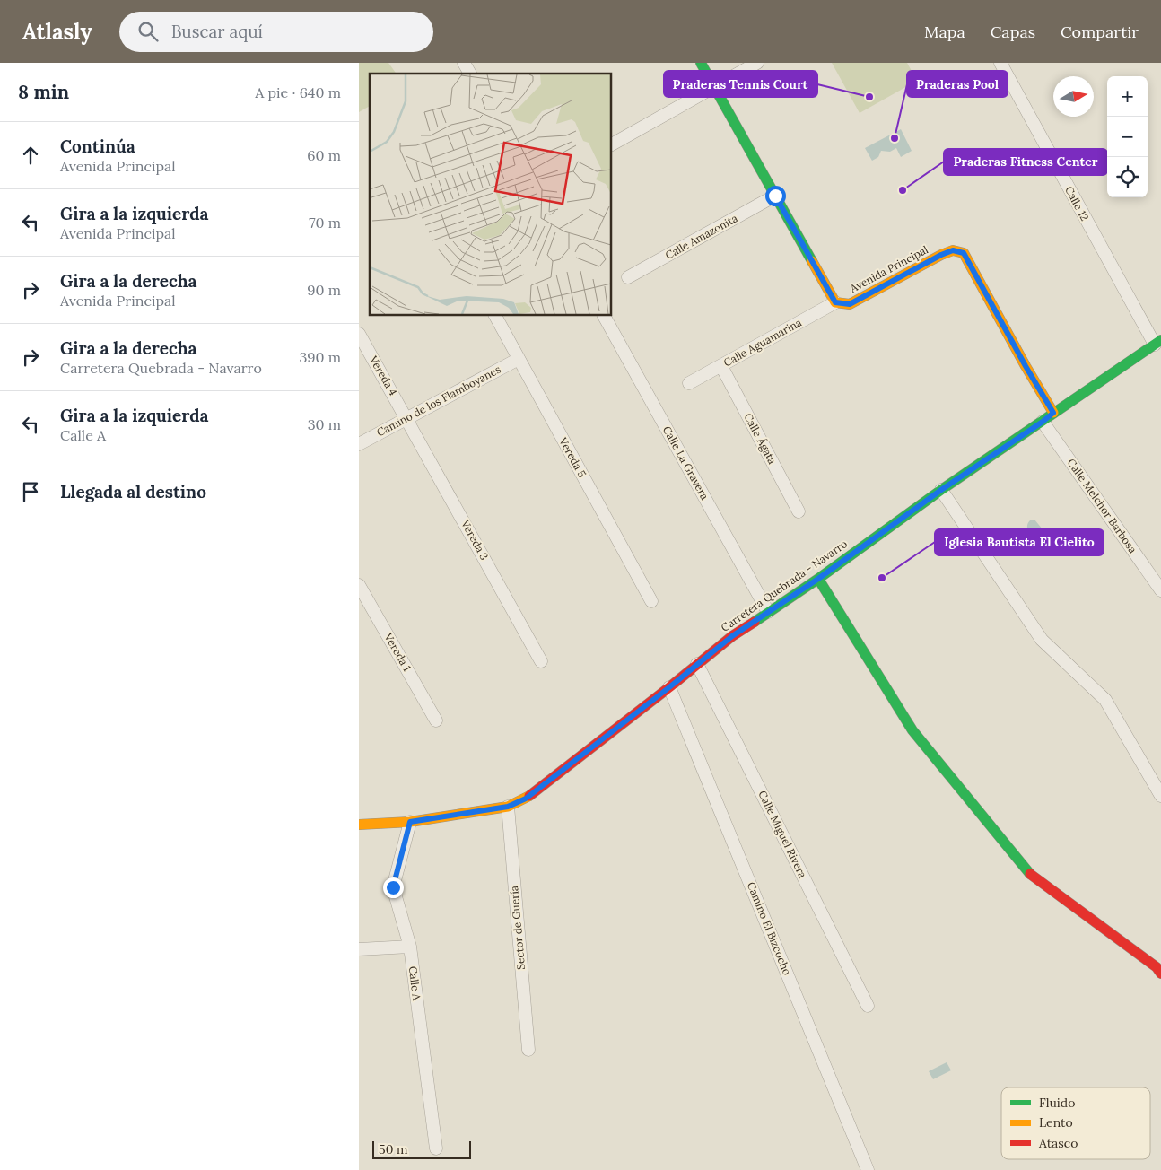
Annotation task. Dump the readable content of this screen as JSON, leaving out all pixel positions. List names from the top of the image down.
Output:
{
  "streets": {
    "street": [
      "Calle 12",
      "Calle Amazonita",
      "Avenida Principal",
      "Calle Aguamarina",
      "Vereda 4",
      "Camino de los Flamboyanes",
      "Calle Ágata",
      "Vereda 5",
      "Calle La Gravera",
      "Calle Melchor Barbosa",
      "Vereda 3",
      "Carretera Quebrada - Navarro",
      "Vereda 1",
      "Calle Miguel Rivera",
      "Sector de Guería",
      "Camino El Bizcocho",
      "Calle A"
    ]
  },
  "crossings": [
    ["Calle 12", "Carretera Quebrada - Navarro"],
    ["Avenida Principal", "Calle Aguamarina"],
    ["Avenida Principal", "Carretera Quebrada - Navarro"],
    ["Calle Aguamarina", "Calle Ágata"],
    ["Vereda 4", "Camino de los Flamboyanes"],
    ["Vereda 4", "Vereda 3"],
    ["Camino de los Flamboyanes", "Vereda 5"],
    ["Camino de los Flamboyanes", "Vereda 3"],
    ["Calle La Gravera", "Carretera Quebrada - Navarro"],
    ["Calle Melchor Barbosa", "Carretera Quebrada - Navarro"],
    ["Carretera Quebrada - Navarro", "Calle Miguel Rivera"],
    ["Carretera Quebrada - Navarro", "Sector de Guería"],
    ["Carretera Quebrada - Navarro", "Camino El Bizcocho"],
    ["Carretera Quebrada - Navarro", "Calle A"]
  ],
  "places": [
    "Praderas Tennis Court",
    "Praderas Pool",
    "Praderas Fitness Center",
    "Iglesia Bautista El Cielito"
  ],
  "legend": ["Fluido", "Lento", "Atasco"],
  "scale_bar": "50 m",
  "north": "right",
  "page": {
    "header": "Atlasly",
    "search": "Buscar aquí",
    "nav": ["Mapa", "Capas", "Compartir"],
    "heading": ["8 min", "A pie · 640 m"],
    "map_buttons": ["+", "−"],
    "list": [
      ["Continúa", "Avenida Principal", "60 m"],
      ["Gira a la izquierda", "Avenida Principal", "70 m"],
      ["Gira a la derecha", "Avenida Principal", "90 m"],
      ["Gira a la derecha", "Carretera Quebrada - Navarro", "390 m"],
      ["Gira a la izquierda", "Calle A", "30 m"],
      "Llegada al destino"
    ],
    "scale": "50 m"
  }
}
